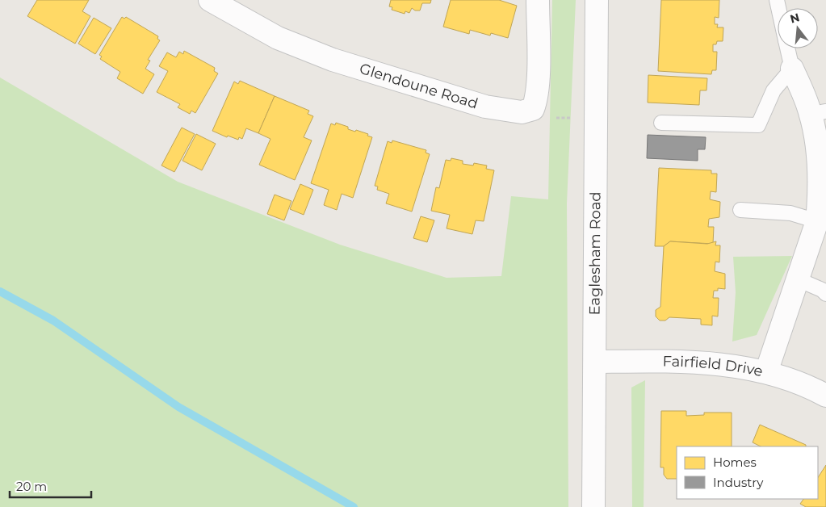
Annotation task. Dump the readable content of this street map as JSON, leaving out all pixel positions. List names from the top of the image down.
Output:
{
  "streets": {
    "street": ["Glendoune Road", "Eaglesham Road", "Fairfield Drive"]
  },
  "crossings": [
    ["Eaglesham Road", "Fairfield Drive"]
  ],
  "legend": ["Homes", "Industry"],
  "scale_bar": "20 m",
  "north": "top"
}
